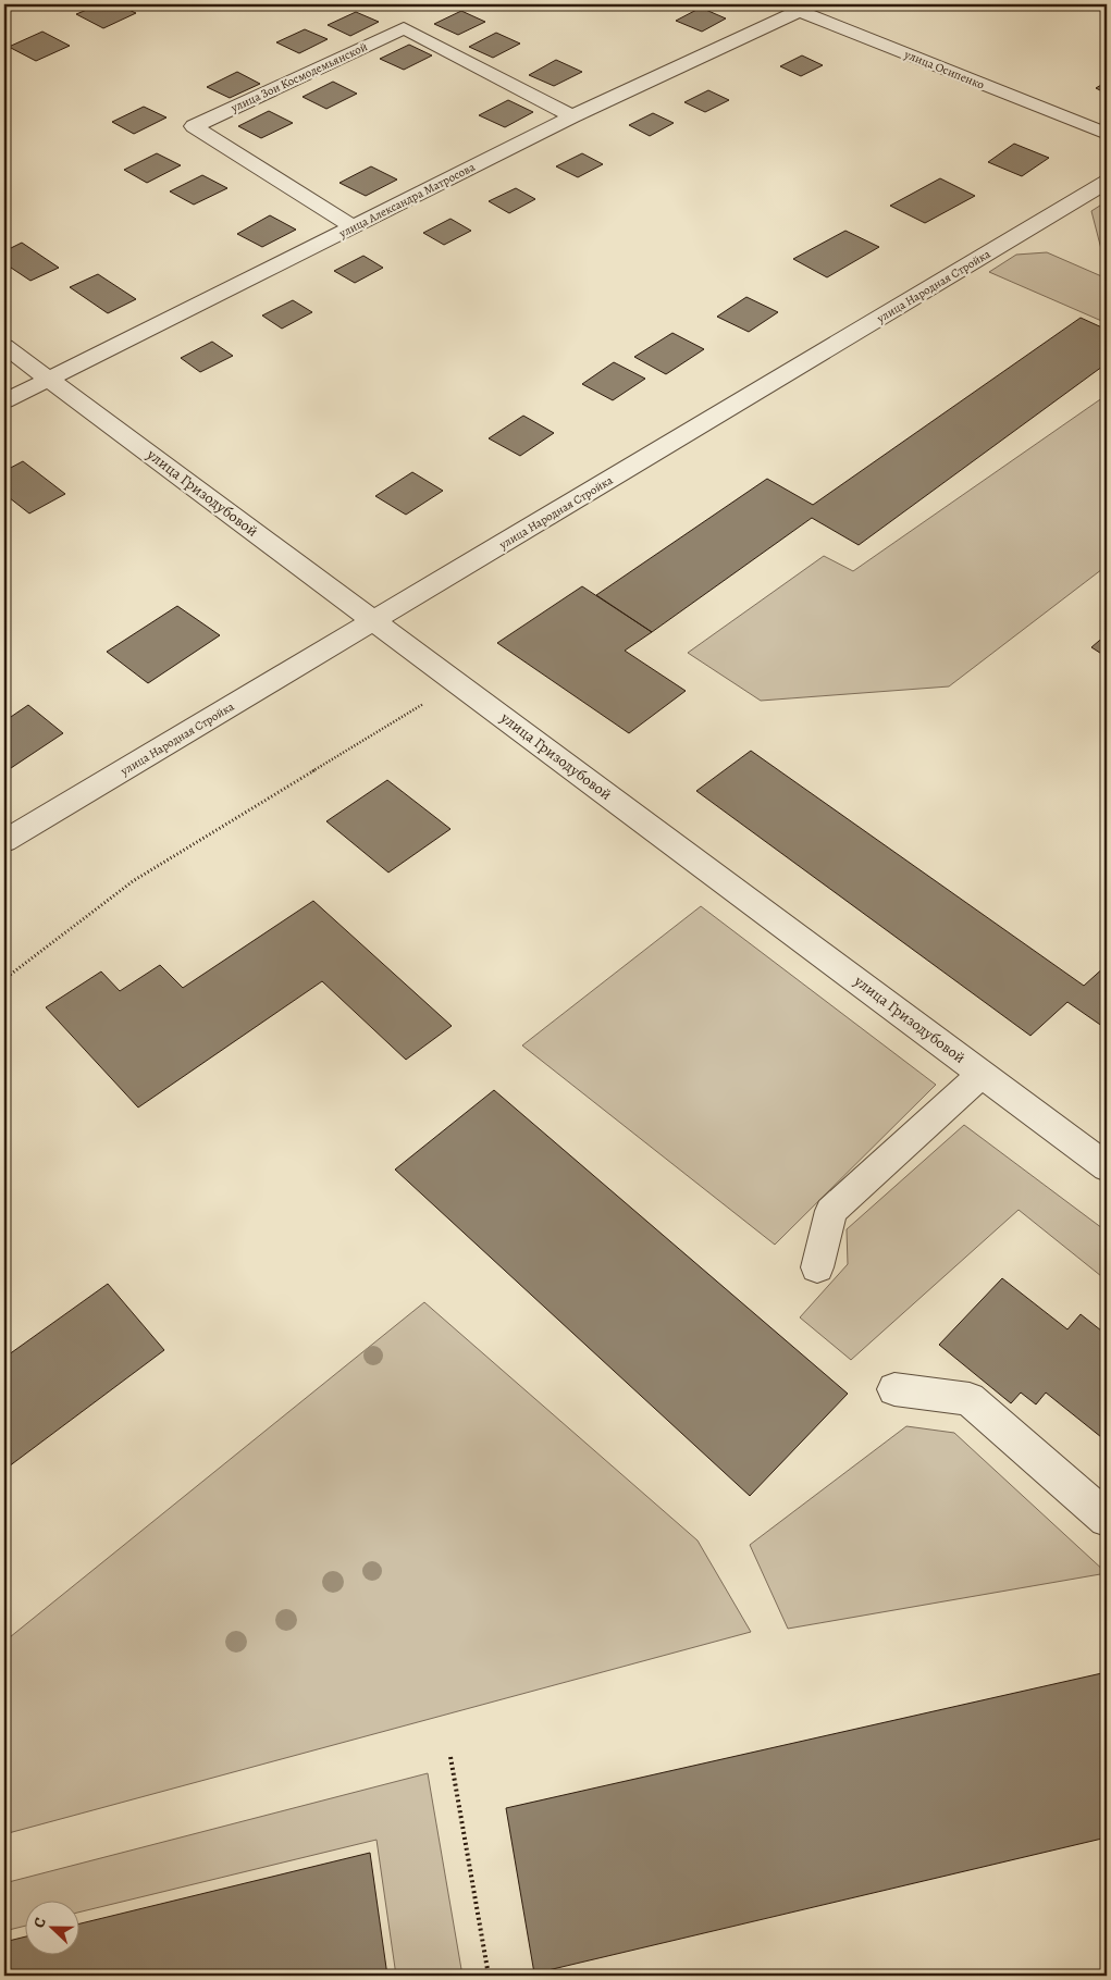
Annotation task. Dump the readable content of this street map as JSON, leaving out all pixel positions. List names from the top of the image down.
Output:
{
  "streets": {
    "street": [
      "улица Осипенко",
      "улица Зои Космодемьянской",
      "улица Александра Матросова",
      "улица Народная Стройка",
      "улица Гризодубовой"
    ]
  },
  "crossings": [
    ["улица Осипенко", "улица Александра Матросова"],
    ["улица Зои Космодемьянской", "улица Александра Матросова"],
    ["улица Александра Матросова", "улица Гризодубовой"],
    ["улица Народная Стройка", "улица Гризодубовой"]
  ],
  "north": "left"
}
